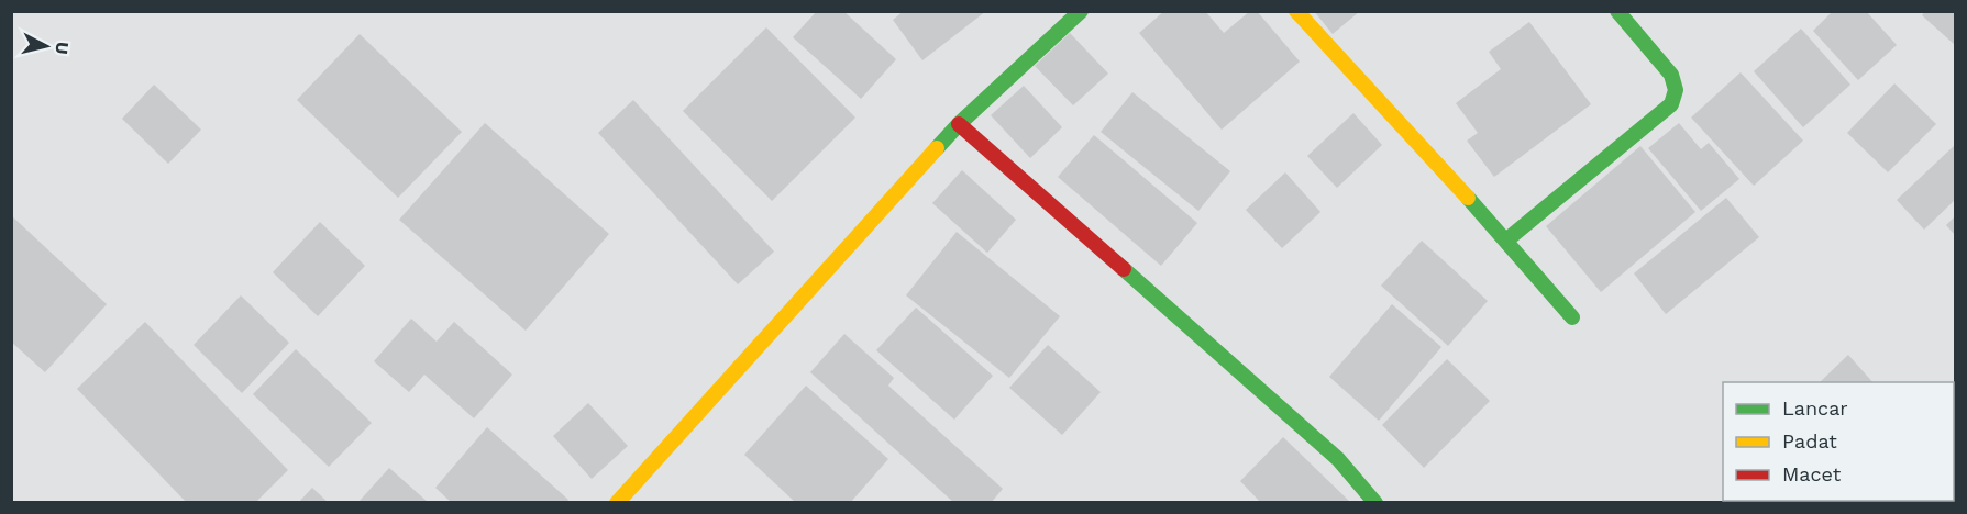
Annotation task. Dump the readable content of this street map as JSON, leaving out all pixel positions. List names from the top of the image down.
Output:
{
  "legend": ["Lancar", "Padat", "Macet"],
  "north": "right"
}
